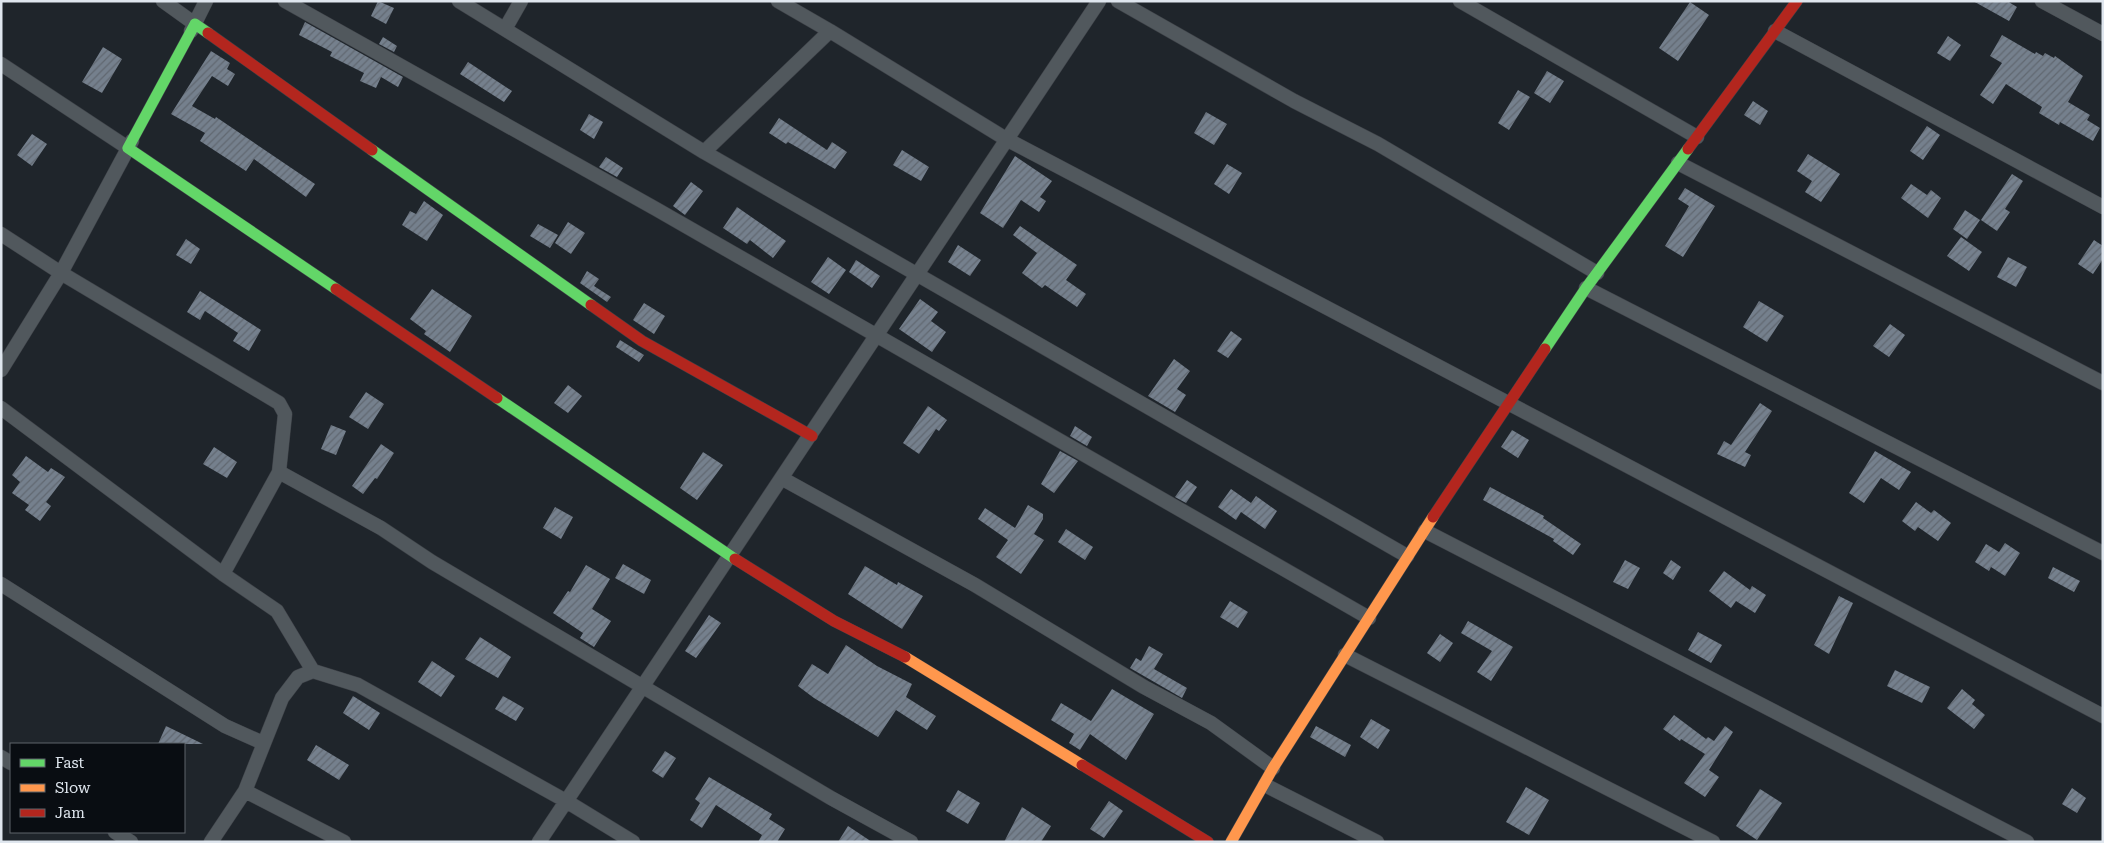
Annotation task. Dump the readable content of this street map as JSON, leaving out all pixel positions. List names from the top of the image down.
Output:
{
  "legend": ["Fast", "Slow", "Jam"]
}
